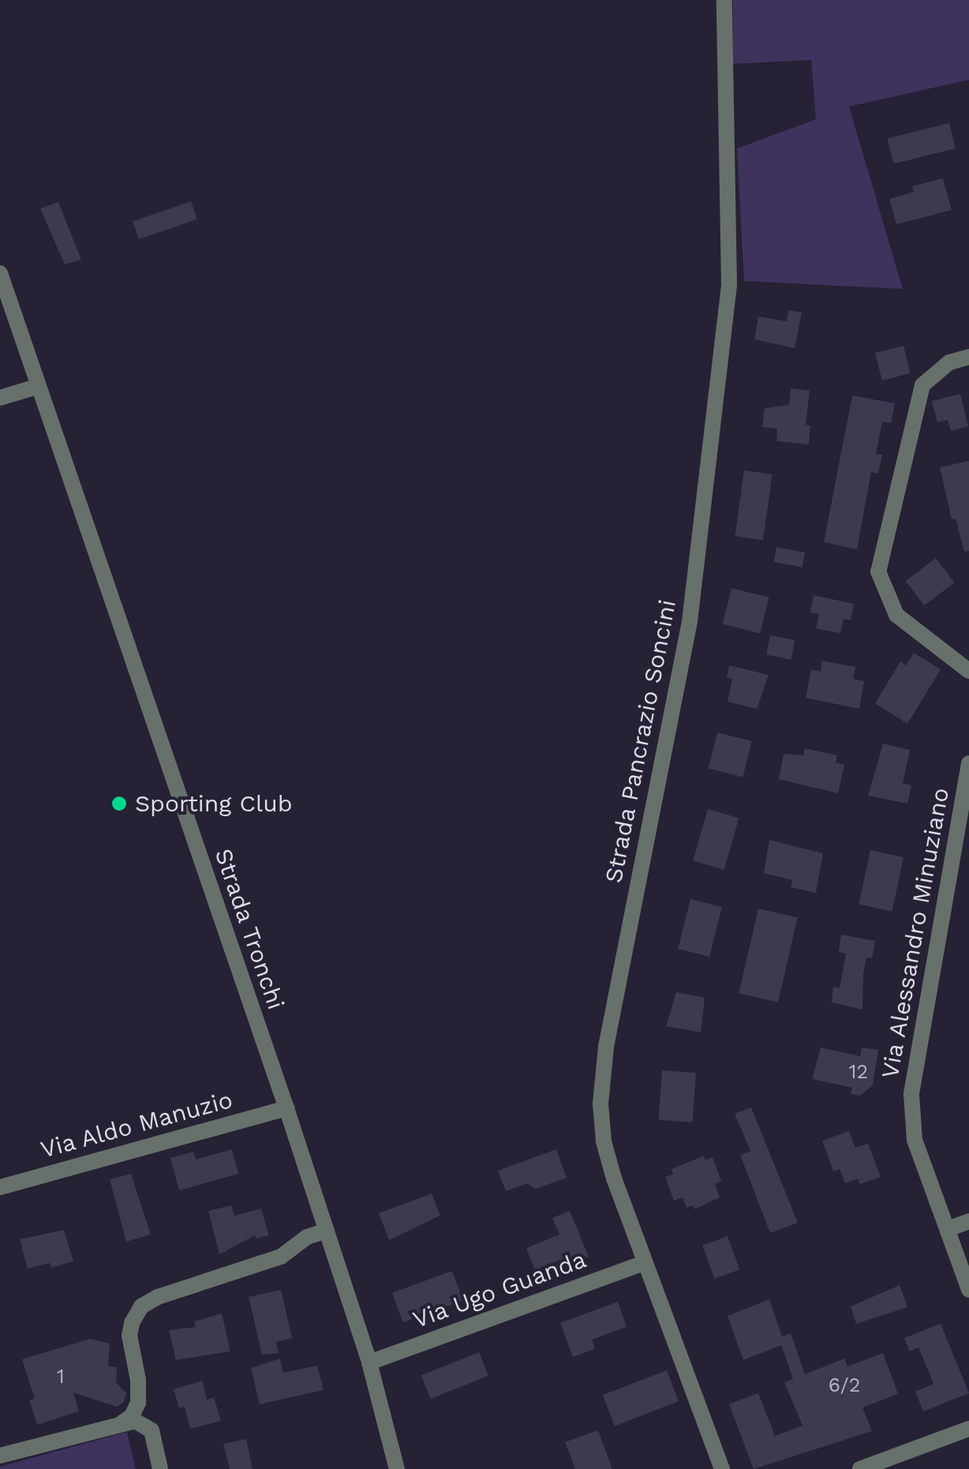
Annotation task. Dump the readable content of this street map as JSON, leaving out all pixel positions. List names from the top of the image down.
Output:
{
  "streets": {
    "street": [
      "Strada Pancrazio Soncini",
      "Strada Tronchi",
      "Via Alessandro Minuziano",
      "Via Aldo Manuzio",
      "Via Ugo Guanda"
    ]
  },
  "crossings": [
    ["Strada Pancrazio Soncini", "Via Ugo Guanda"],
    ["Strada Tronchi", "Via Aldo Manuzio"],
    ["Strada Tronchi", "Via Ugo Guanda"]
  ],
  "places": ["Sporting Club"],
  "house_numbers": ["12", "1", "6/2"]
}
